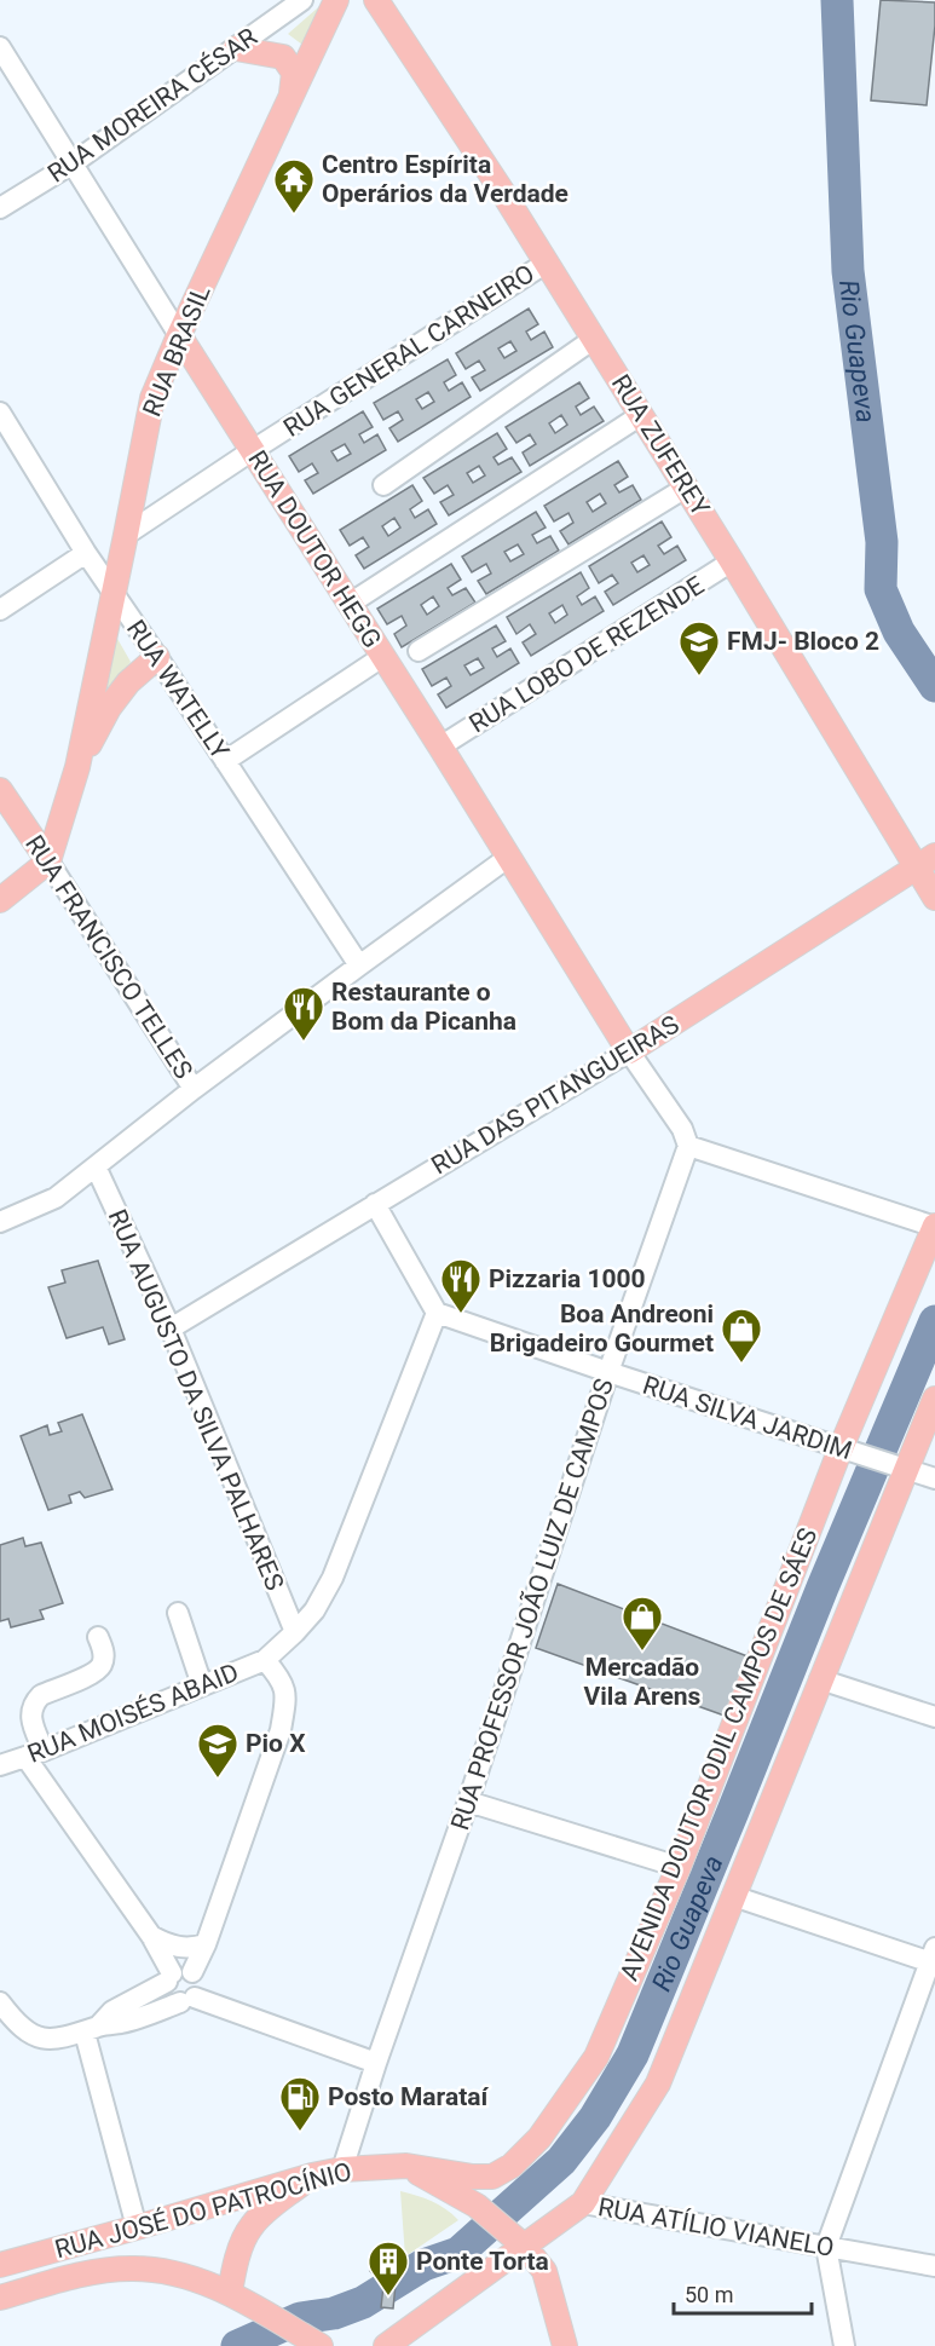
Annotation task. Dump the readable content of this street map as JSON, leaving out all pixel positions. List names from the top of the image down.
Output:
{
  "streets": {
    "main road": [
      "RUA BRASIL",
      "RUA ZUFEREY",
      "RUA DOUTOR HEGG",
      "RUA FRANCISCO TELLES",
      "RUA DAS PITANGUEIRAS",
      "AVENIDA DOUTOR ODIL CAMPOS DE SÁES",
      "RUA JOSÉ DO PATROCÍNIO"
    ],
    "street": [
      "RUA MOREIRA CÉSAR",
      "RUA GENERAL CARNEIRO",
      "RUA LOBO DE REZENDE",
      "RUA WATELLY",
      "RUA AUGUSTO DA SILVA PALHARES",
      "RUA SILVA JARDIM",
      "RUA PROFESSOR JOÃO LUIZ DE CAMPOS",
      "RUA MOISÉS ABAID",
      "RUA ATÍLIO VIANELO"
    ]
  },
  "crossings": [
    ["RUA MOREIRA CÉSAR", "RUA DOUTOR HEGG"],
    ["RUA BRASIL", "RUA GENERAL CARNEIRO"],
    ["RUA BRASIL", "RUA DOUTOR HEGG"],
    ["RUA BRASIL", "RUA WATELLY"],
    ["RUA GENERAL CARNEIRO", "RUA ZUFEREY"],
    ["RUA GENERAL CARNEIRO", "RUA DOUTOR HEGG"],
    ["RUA ZUFEREY", "RUA LOBO DE REZENDE"],
    ["RUA ZUFEREY", "RUA DAS PITANGUEIRAS"],
    ["RUA DOUTOR HEGG", "RUA LOBO DE REZENDE"],
    ["RUA DOUTOR HEGG", "RUA DAS PITANGUEIRAS"],
    ["RUA DAS PITANGUEIRAS", "RUA AUGUSTO DA SILVA PALHARES"],
    ["RUA SILVA JARDIM", "RUA PROFESSOR JOÃO LUIZ DE CAMPOS"],
    ["RUA SILVA JARDIM", "AVENIDA DOUTOR ODIL CAMPOS DE SÁES"],
    ["RUA PROFESSOR JOÃO LUIZ DE CAMPOS", "RUA JOSÉ DO PATROCÍNIO"],
    ["AVENIDA DOUTOR ODIL CAMPOS DE SÁES", "RUA JOSÉ DO PATROCÍNIO"]
  ],
  "water": ["Rio Guapeva"],
  "places": {
    "temple": ["Centro Espírita Operários da Verdade"],
    "school or university": ["FMJ- Bloco 2", "Pio X"],
    "restaurant": ["Restaurante o Bom da Picanha", "Pizzaria 1000"],
    "shop": ["Boa Andreoni Brigadeiro Gourmet", "Mercadão Vila Arens"],
    "fuel station": ["Posto Marataí"],
    "building": ["Ponte Torta"]
  },
  "scale_bar": "50 m"
}
